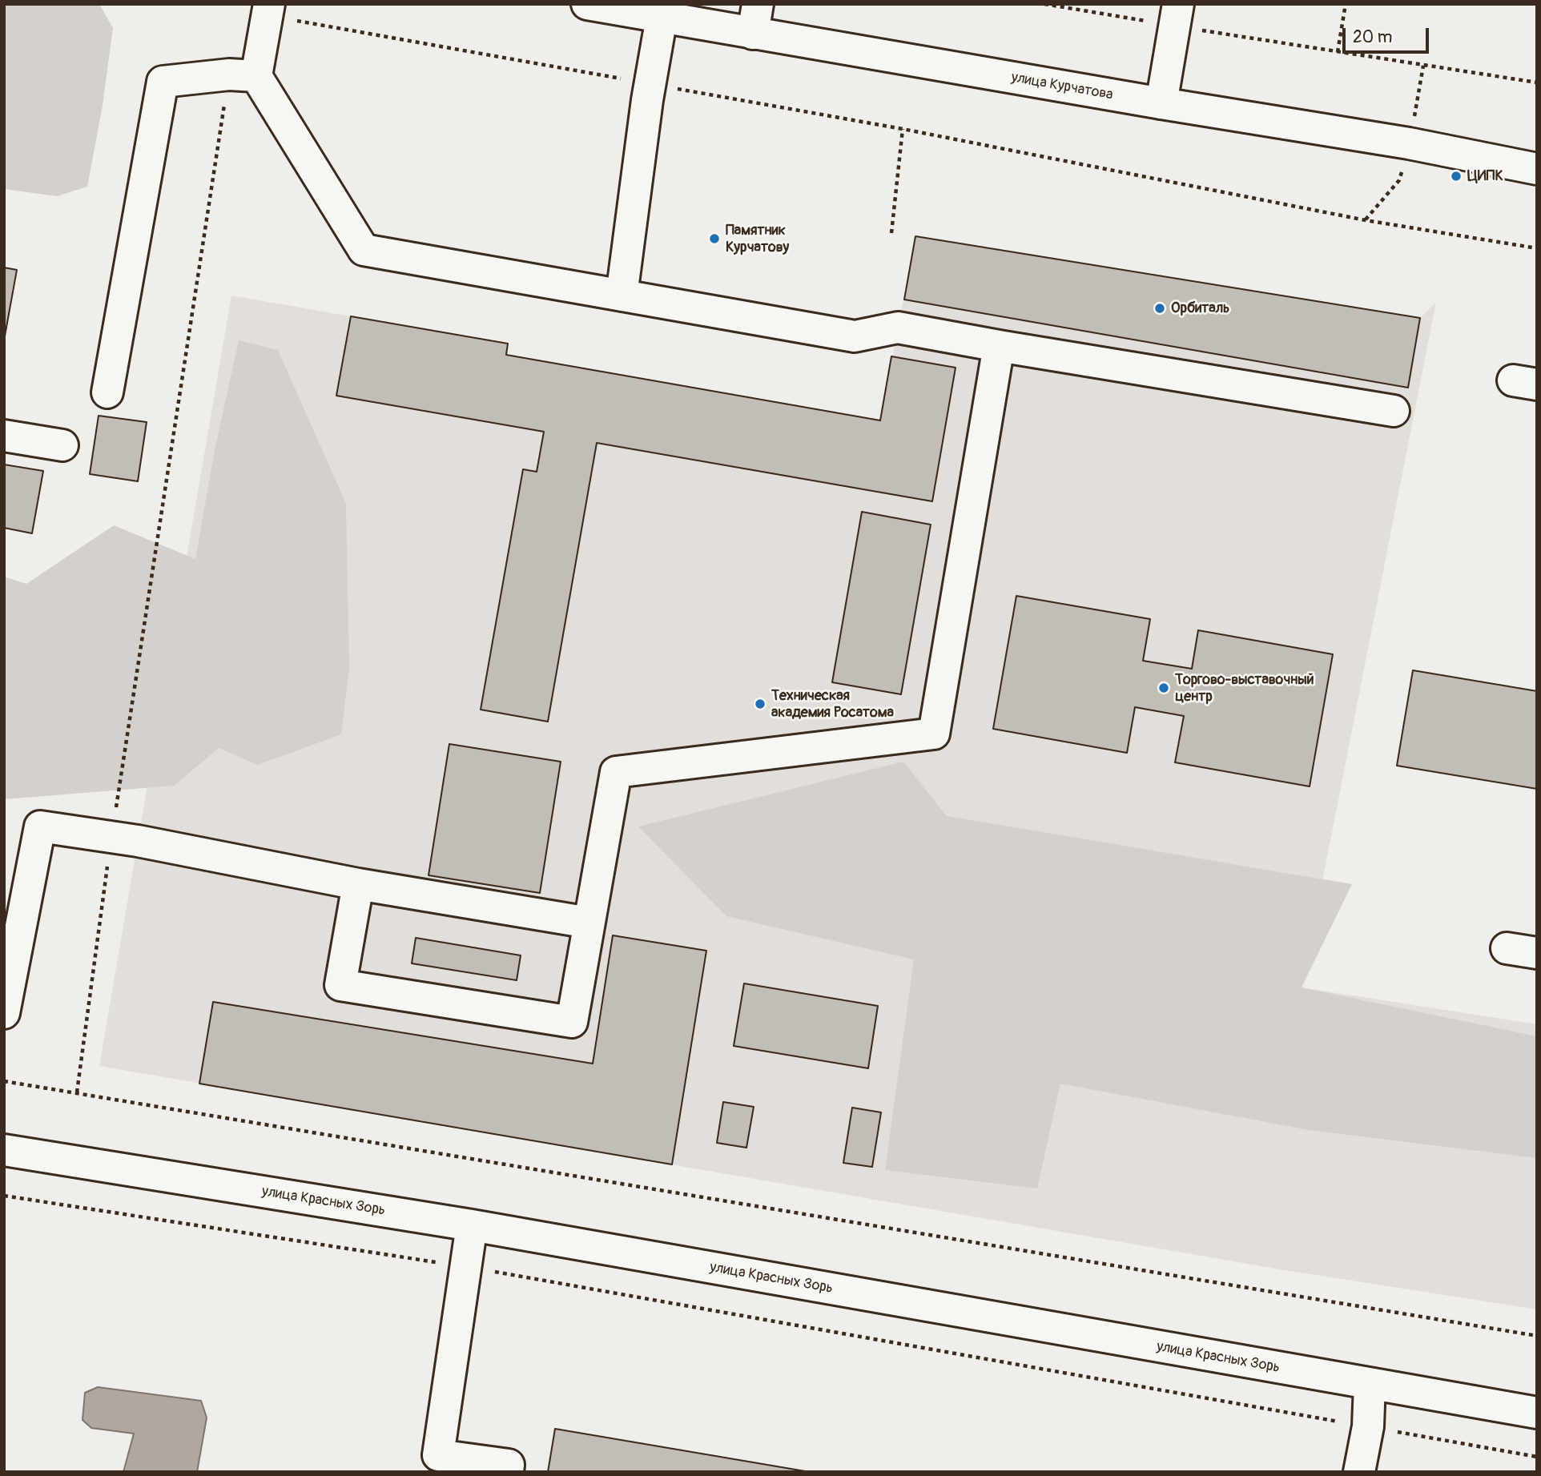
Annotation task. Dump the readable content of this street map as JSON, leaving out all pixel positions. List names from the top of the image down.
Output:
{
  "streets": {
    "street": ["улица Курчатова", "улица Красных Зорь"]
  },
  "places": [
    "ЦИПК",
    "Памятник Курчатову",
    "Орбиталь",
    "Торгово-выставочный центр",
    "Техническая академия Росатома"
  ],
  "scale_bar": "20 m"
}
